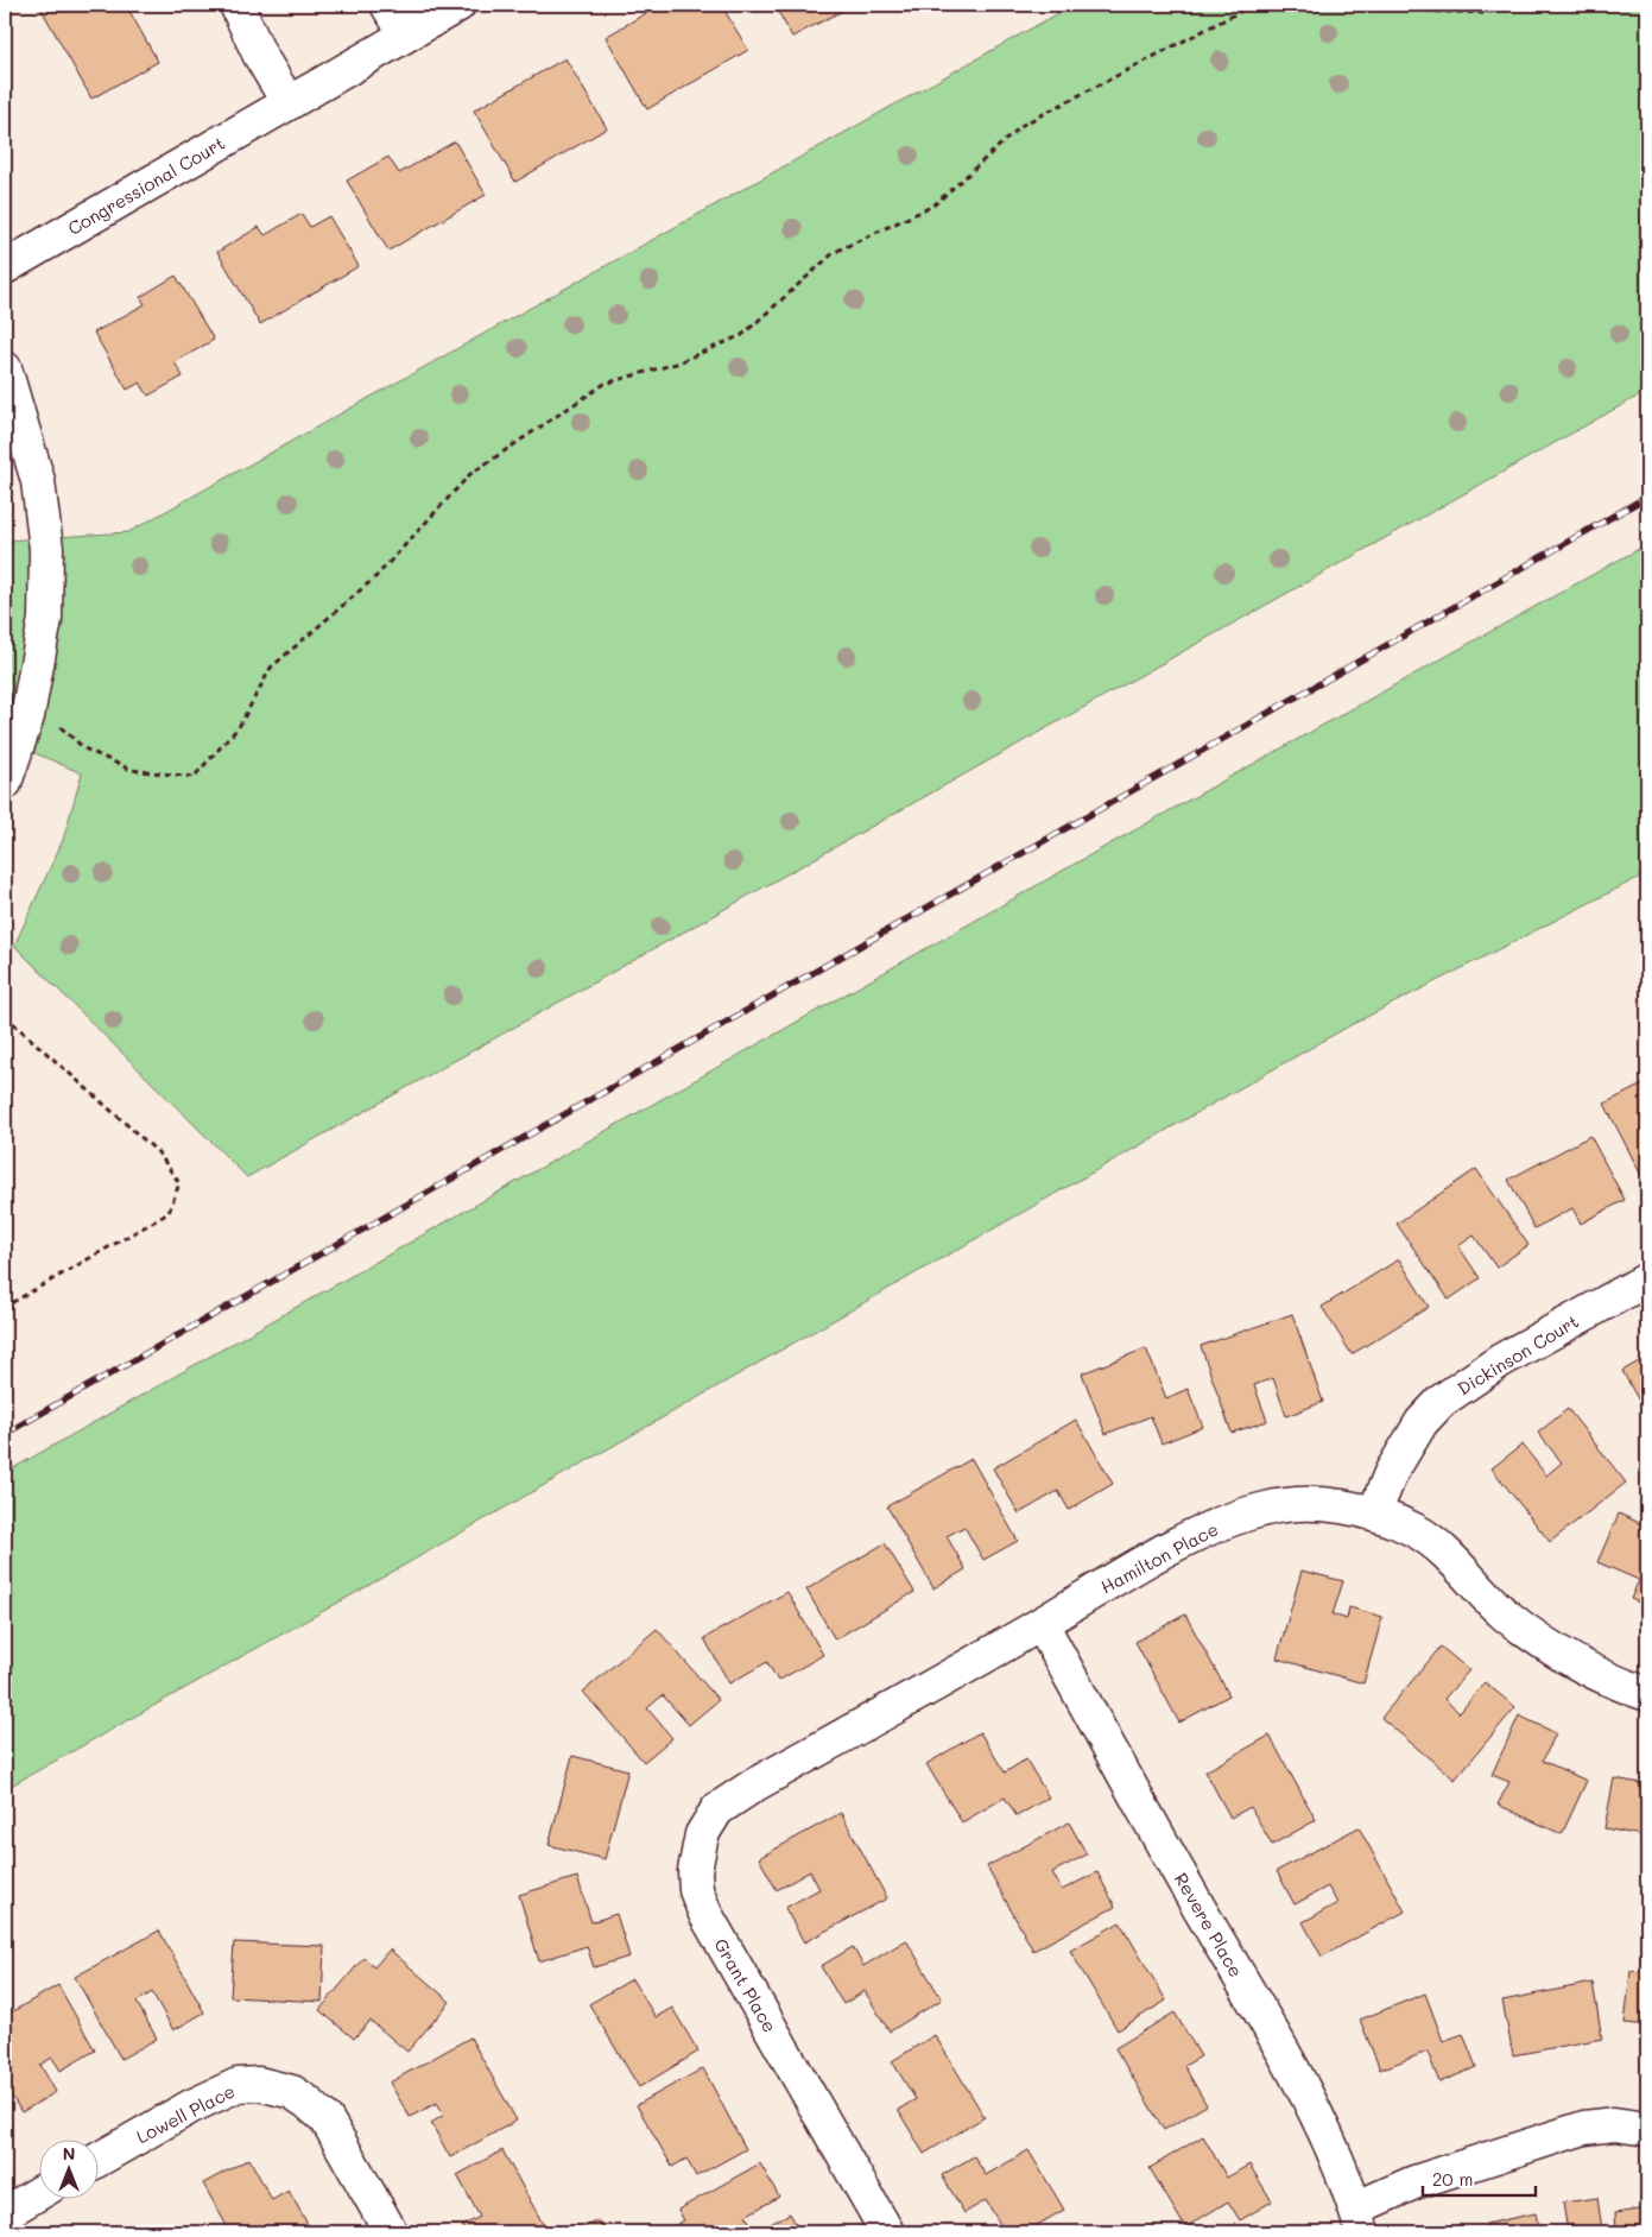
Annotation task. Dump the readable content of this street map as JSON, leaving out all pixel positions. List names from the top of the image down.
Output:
{
  "streets": {
    "street": [
      "Congressional Court",
      "Dickinson Court",
      "Hamilton Place",
      "Revere Place",
      "Grant Place",
      "Lowell Place"
    ]
  },
  "crossings": [
    ["Dickinson Court", "Hamilton Place"],
    ["Hamilton Place", "Revere Place"],
    ["Hamilton Place", "Grant Place"]
  ],
  "scale_bar": "20 m",
  "north": "top"
}
